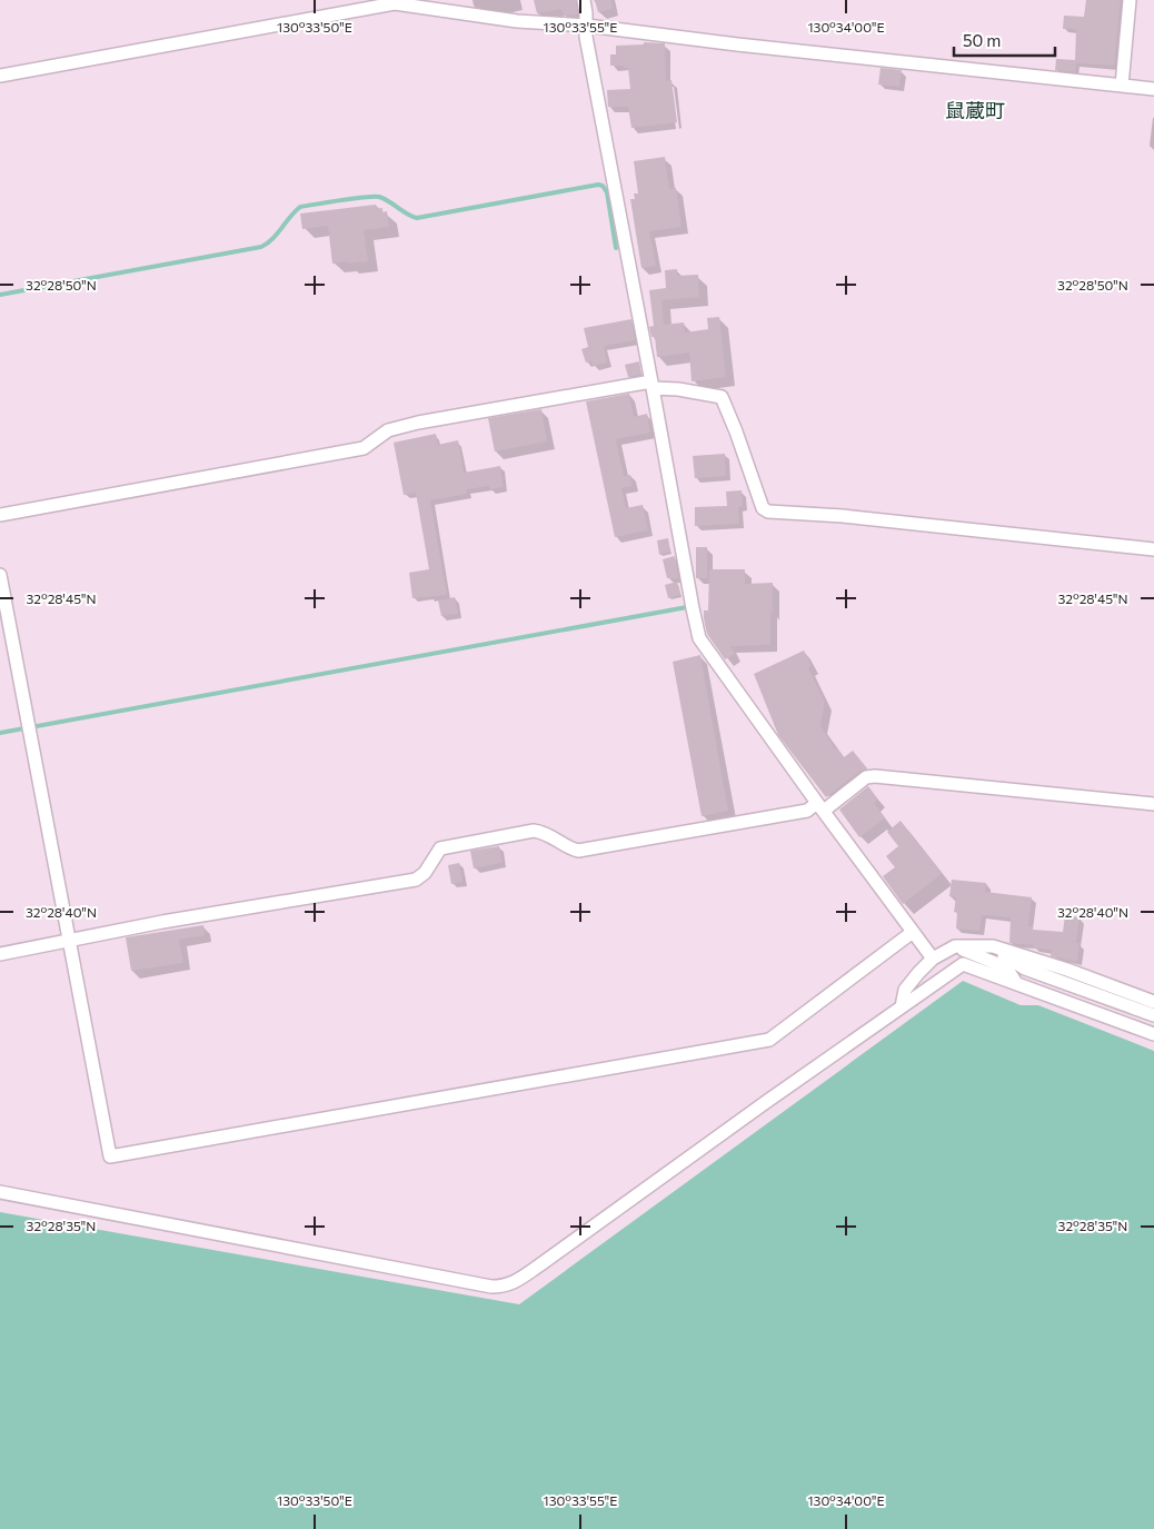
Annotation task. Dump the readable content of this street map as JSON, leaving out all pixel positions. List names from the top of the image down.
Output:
{
  "districts": ["鼠蔵町"],
  "scale_bar": "50 m",
  "coordinates": [
    "130°33'50\"E",
    "130°33'55\"E",
    "130°34'00\"E",
    "32°28'50\"N",
    "32°28'45\"N",
    "32°28'40\"N",
    "32°28'35\"N"
  ]
}
